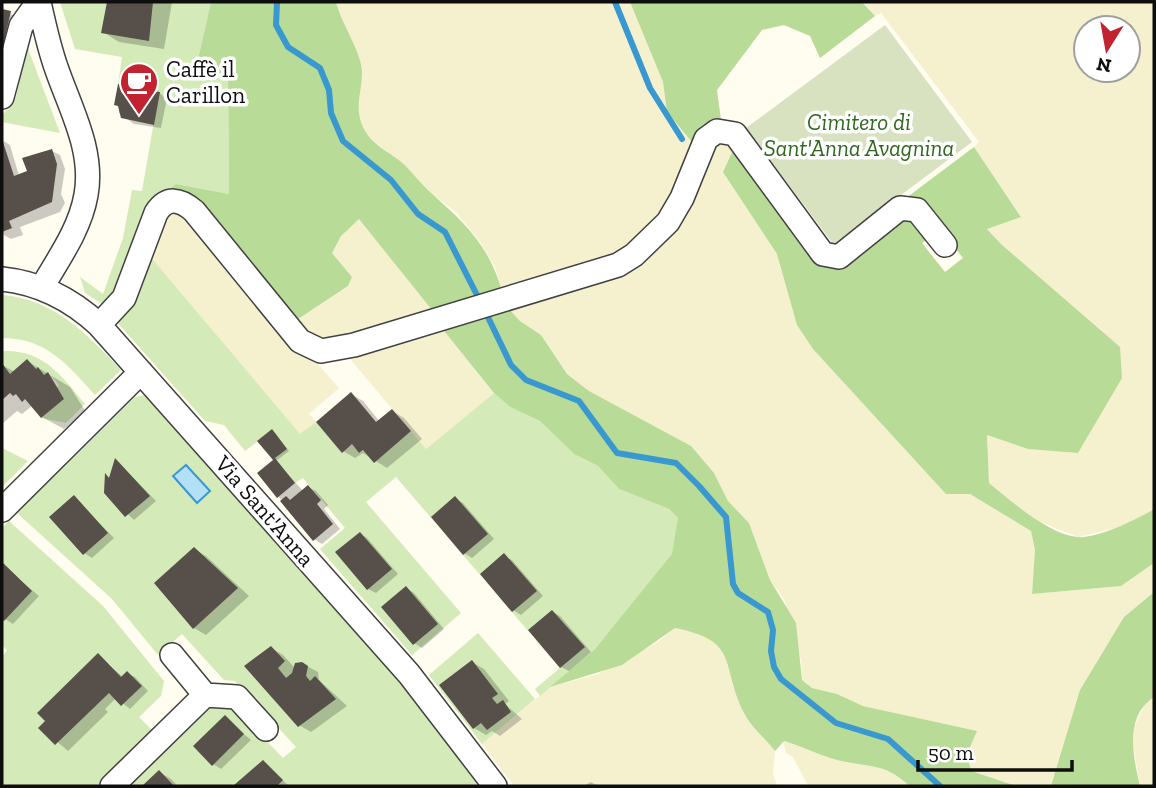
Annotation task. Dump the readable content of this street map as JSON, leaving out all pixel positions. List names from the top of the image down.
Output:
{
  "streets": {
    "street": ["Via Sant'Anna"]
  },
  "parks": ["Cimitero di Sant'Anna Avagnina"],
  "places": {
    "cafe": ["Caffè il Carillon"]
  },
  "scale_bar": "50 m",
  "north": "bottom"
}
